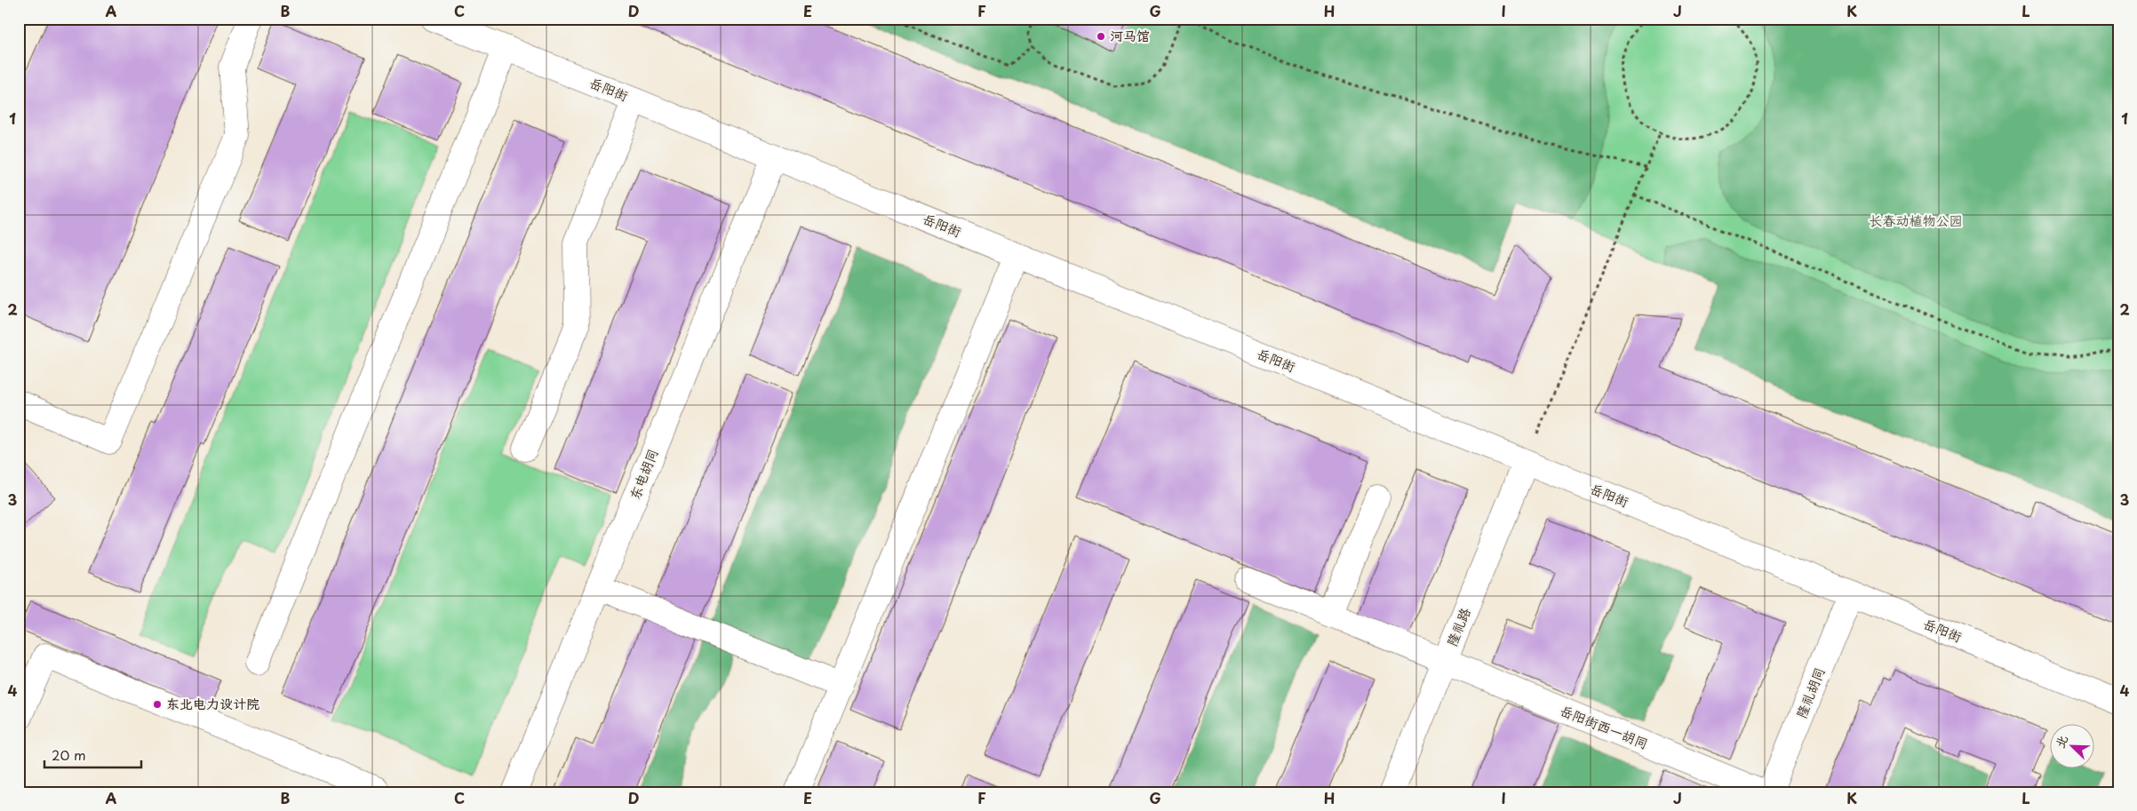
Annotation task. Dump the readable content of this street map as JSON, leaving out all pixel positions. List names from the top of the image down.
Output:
{
  "streets": {
    "street": [
      "岳阳街",
      "东电胡同",
      "隆礼路",
      "隆礼胡同",
      "岳阳街西一胡同"
    ]
  },
  "crossings": [
    ["岳阳街", "东电胡同"],
    ["岳阳街", "隆礼路"],
    ["岳阳街", "隆礼胡同"],
    ["隆礼路", "岳阳街西一胡同"]
  ],
  "parks": ["长春动植物公园"],
  "places": ["河马馆", "东北电力设计院"],
  "scale_bar": "20 m",
  "north": "top left",
  "grid": {
    "columns": [
      "A",
      "B",
      "C",
      "D",
      "E",
      "F",
      "G",
      "H",
      "I",
      "J",
      "K",
      "L"
    ],
    "rows": [
      "1",
      "2",
      "3",
      "4"
    ]
  }
}
